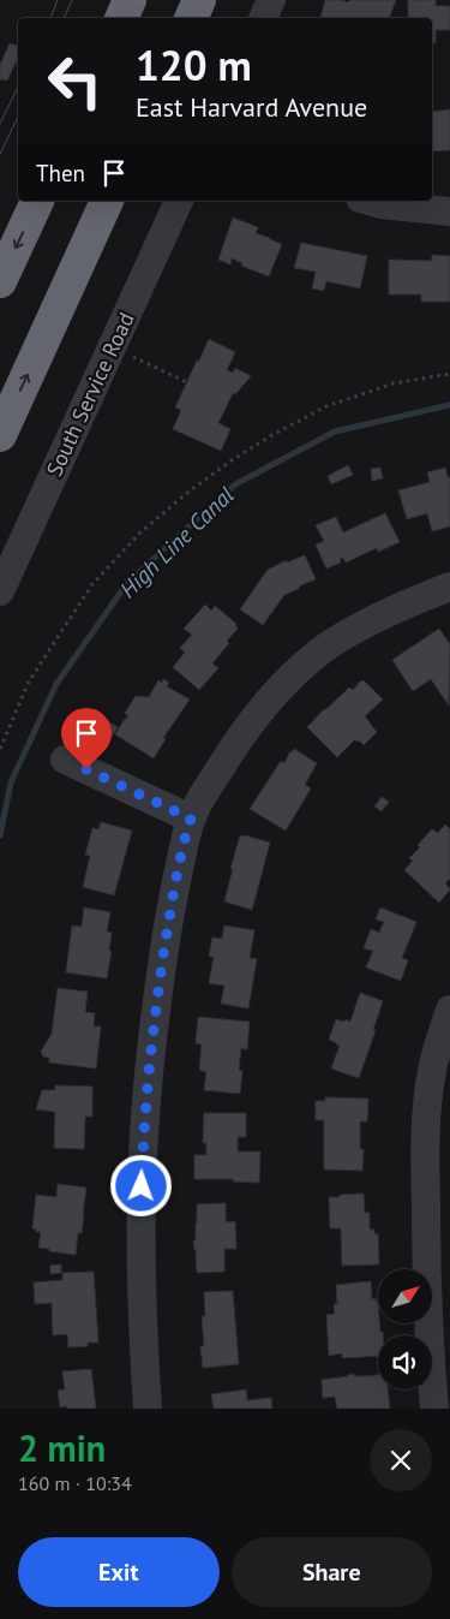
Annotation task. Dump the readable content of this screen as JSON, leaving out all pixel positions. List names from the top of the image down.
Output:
{
  "streets": {
    "street": ["South Service Road"]
  },
  "water": ["High Line Canal"],
  "north": "top right",
  "page": {
    "turn": ["120 m", "East Harvard Avenue"],
    "then": "Then",
    "heading": ["2 min", "160 m · 10:34"],
    "buttons": ["Exit", "Share"]
  }
}
